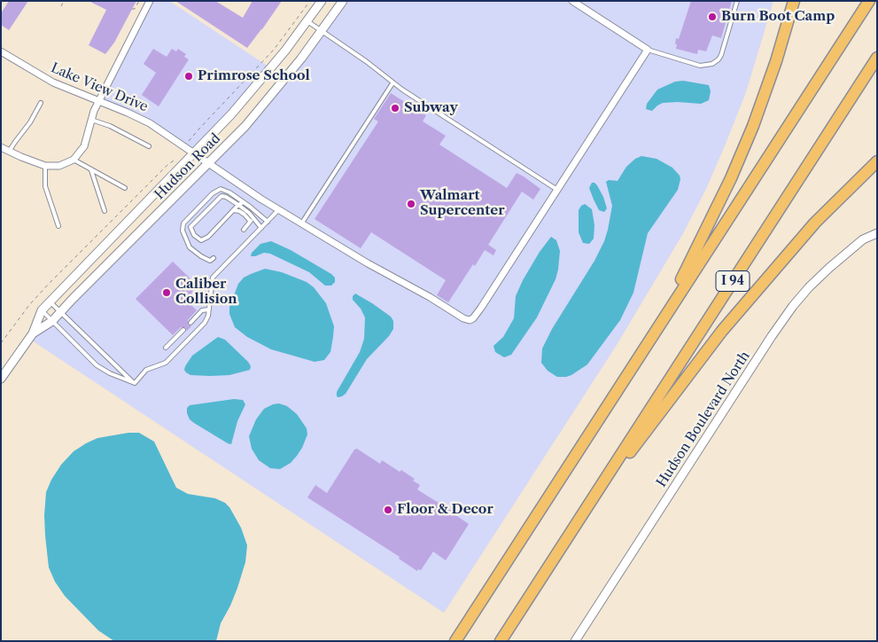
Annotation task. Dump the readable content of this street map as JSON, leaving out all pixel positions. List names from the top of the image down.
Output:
{
  "streets": {
    "highway": ["I 94"],
    "street": ["Lake View Drive", "Hudson Road", "Hudson Boulevard North"]
  },
  "crossings": [
    ["Lake View Drive", "Hudson Road"]
  ],
  "places": [
    "Burn Boot Camp",
    "Primrose School",
    "Subway",
    "Walmart Supercenter",
    "Caliber Collision",
    "Floor & Decor"
  ]
}
